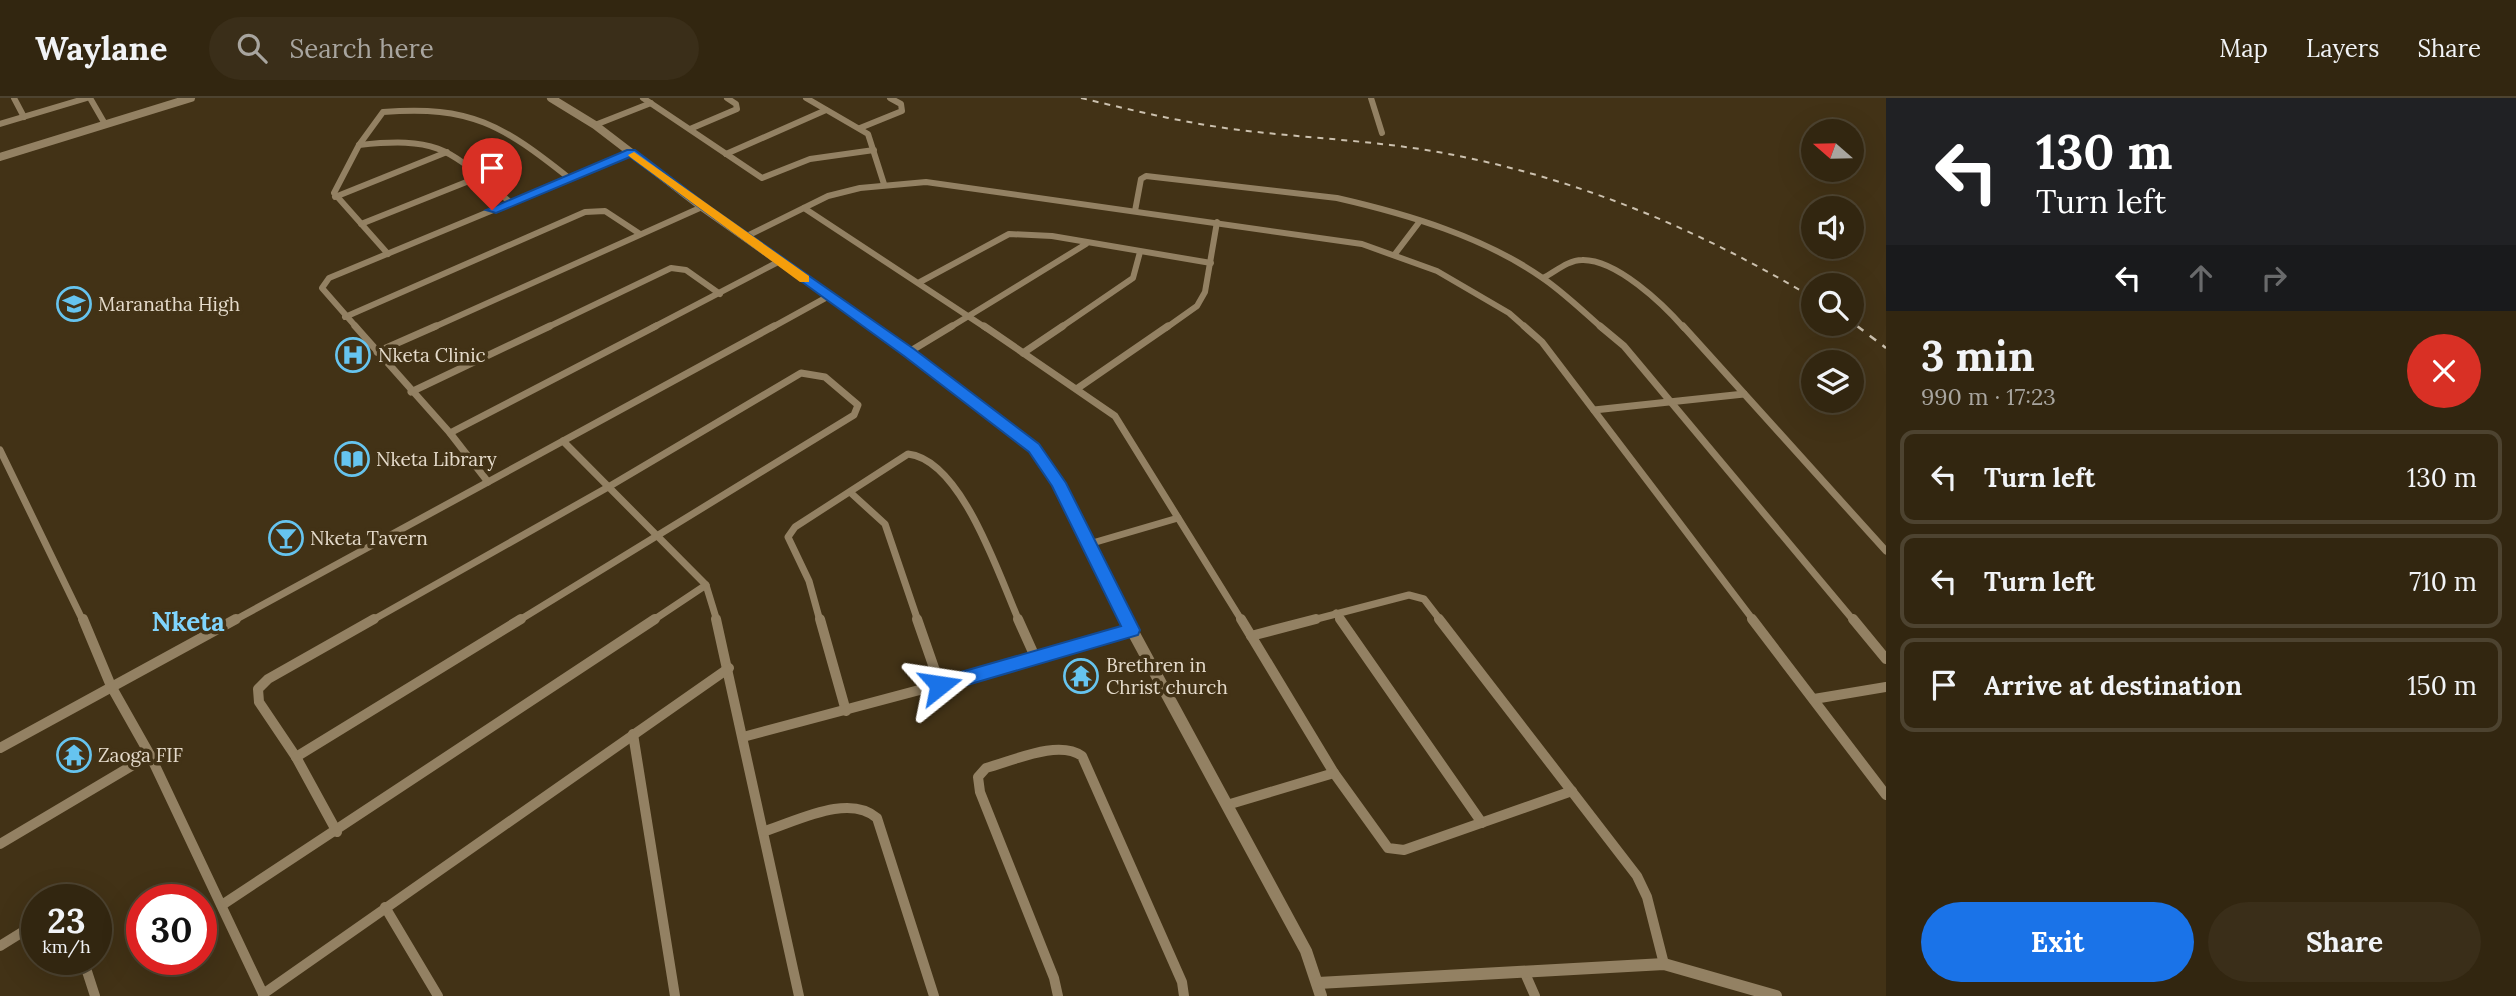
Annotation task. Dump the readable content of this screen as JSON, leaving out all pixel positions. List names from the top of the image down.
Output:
{
  "districts": ["Nketa"],
  "places": {
    "school or university": ["Maranatha High"],
    "hospital": ["Nketa Clinic"],
    "library": ["Nketa Library"],
    "bar": ["Nketa Tavern"],
    "temple": ["Brethren in Christ church", "Zaoga FIF"]
  },
  "north": "left",
  "page": {
    "header": "Waylane",
    "search": "Search here",
    "nav": ["Map", "Layers", "Share"],
    "turn": ["130 m", "Turn left"],
    "heading": ["3 min", "990 m · 17:23"],
    "list": [
      {
        "name": "Turn left",
        "value": "130 m"
      },
      {
        "name": "Turn left",
        "value": "710 m"
      },
      {
        "name": "Arrive at destination",
        "value": "150 m"
      }
    ],
    "speed": "23 km/h",
    "limit": "30",
    "buttons": ["Exit", "Share"]
  }
}
